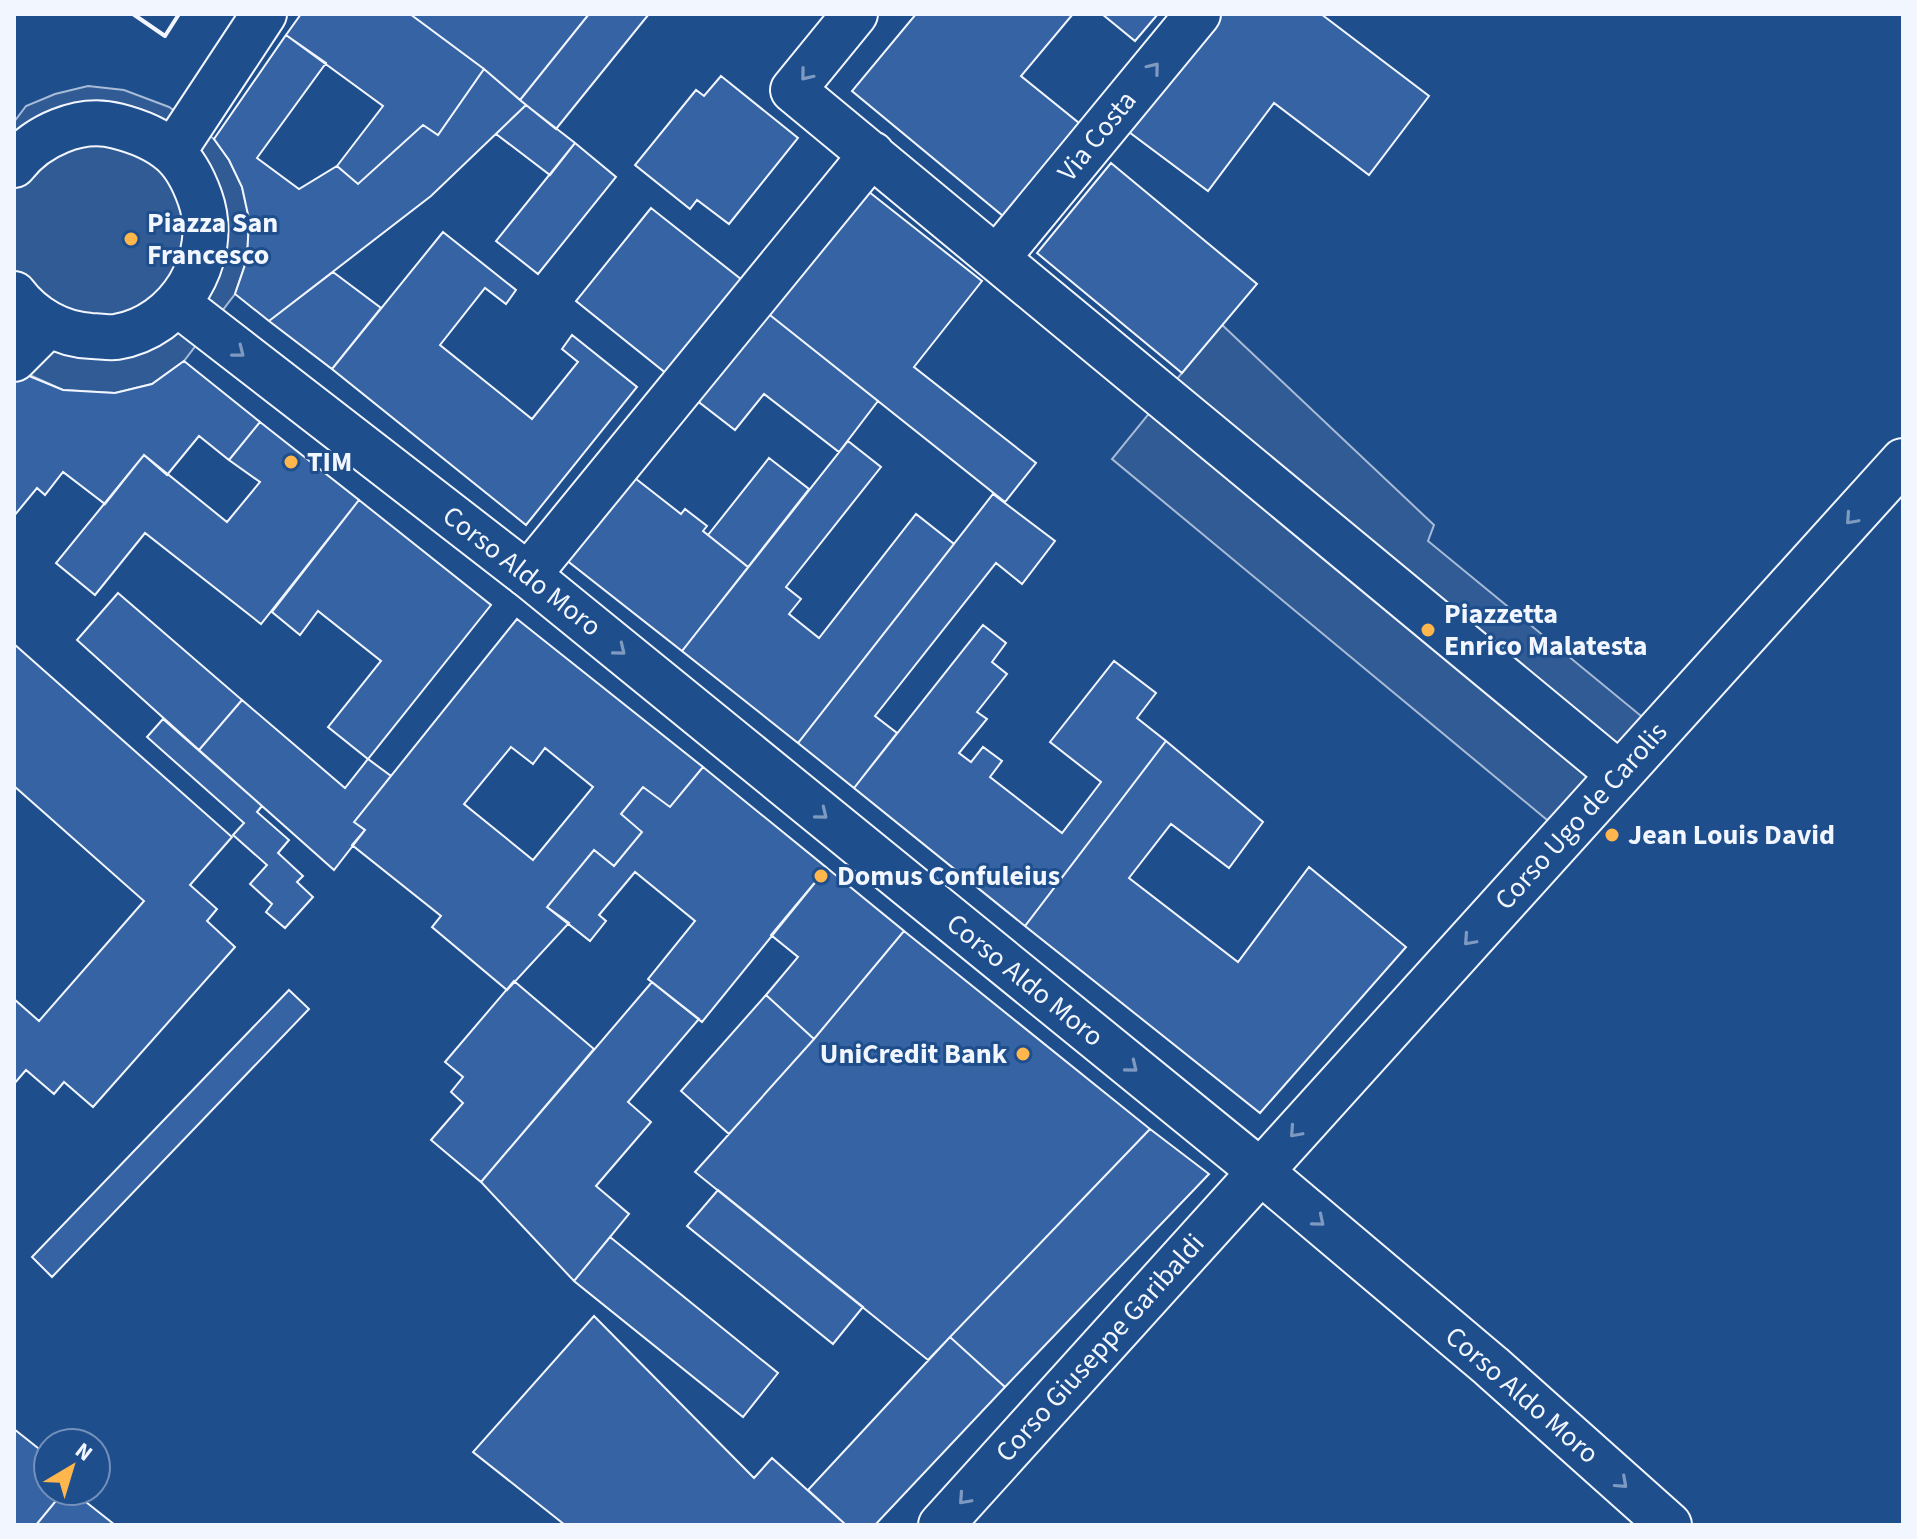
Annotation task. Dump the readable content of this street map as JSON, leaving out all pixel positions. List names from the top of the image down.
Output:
{
  "streets": {
    "street": [
      "Via Costa",
      "Corso Aldo Moro",
      "Corso Ugo de Carolis",
      "Corso Giuseppe Garibaldi"
    ]
  },
  "crossings": [
    ["Corso Aldo Moro", "Corso Ugo de Carolis"],
    ["Corso Aldo Moro", "Corso Giuseppe Garibaldi"],
    ["Corso Ugo de Carolis", "Corso Giuseppe Garibaldi"]
  ],
  "one_way": [
    "Via Costa",
    "Corso Aldo Moro",
    "Corso Ugo de Carolis",
    "Corso Giuseppe Garibaldi"
  ],
  "places": [
    "Piazza San Francesco",
    "TIM",
    "Piazzetta Enrico Malatesta",
    "Jean Louis David",
    "Domus Confuleius",
    "UniCredit Bank"
  ],
  "north": "top right"
}
